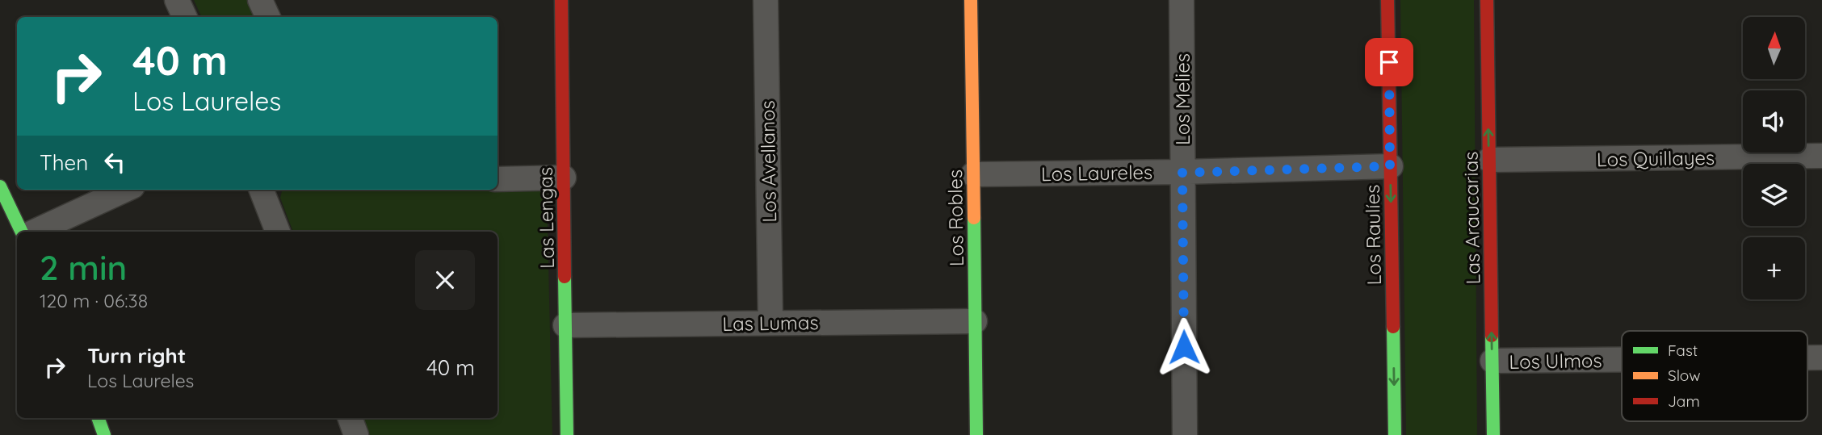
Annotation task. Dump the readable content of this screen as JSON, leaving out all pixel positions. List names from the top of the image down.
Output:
{
  "streets": {
    "street": [
      "Los Melies",
      "Los Quillayes",
      "Los Avellanos",
      "Los Laureles",
      "Las Lengas",
      "Los Robles",
      "Las Araucarias",
      "Los Raulíes",
      "Las Lumas",
      "Los Ulmos"
    ]
  },
  "crossings": [
    ["Los Melies", "Los Laureles"],
    ["Los Quillayes", "Las Araucarias"],
    ["Los Avellanos", "Las Lumas"],
    ["Los Laureles", "Los Robles"],
    ["Los Laureles", "Los Raulíes"],
    ["Las Lengas", "Las Lumas"],
    ["Los Robles", "Las Lumas"],
    ["Las Araucarias", "Los Ulmos"]
  ],
  "one_way": ["Las Araucarias", "Los Raulíes"],
  "legend": ["Fast", "Slow", "Jam"],
  "north": "top",
  "page": {
    "map_buttons": "+",
    "turn": ["40 m", "Los Laureles"],
    "then": "Then",
    "heading": ["2 min", "120 m · 06:38"],
    "list": [
      {
        "name": "Turn right",
        "note": "Los Laureles",
        "value": "40 m"
      }
    ]
  }
}
